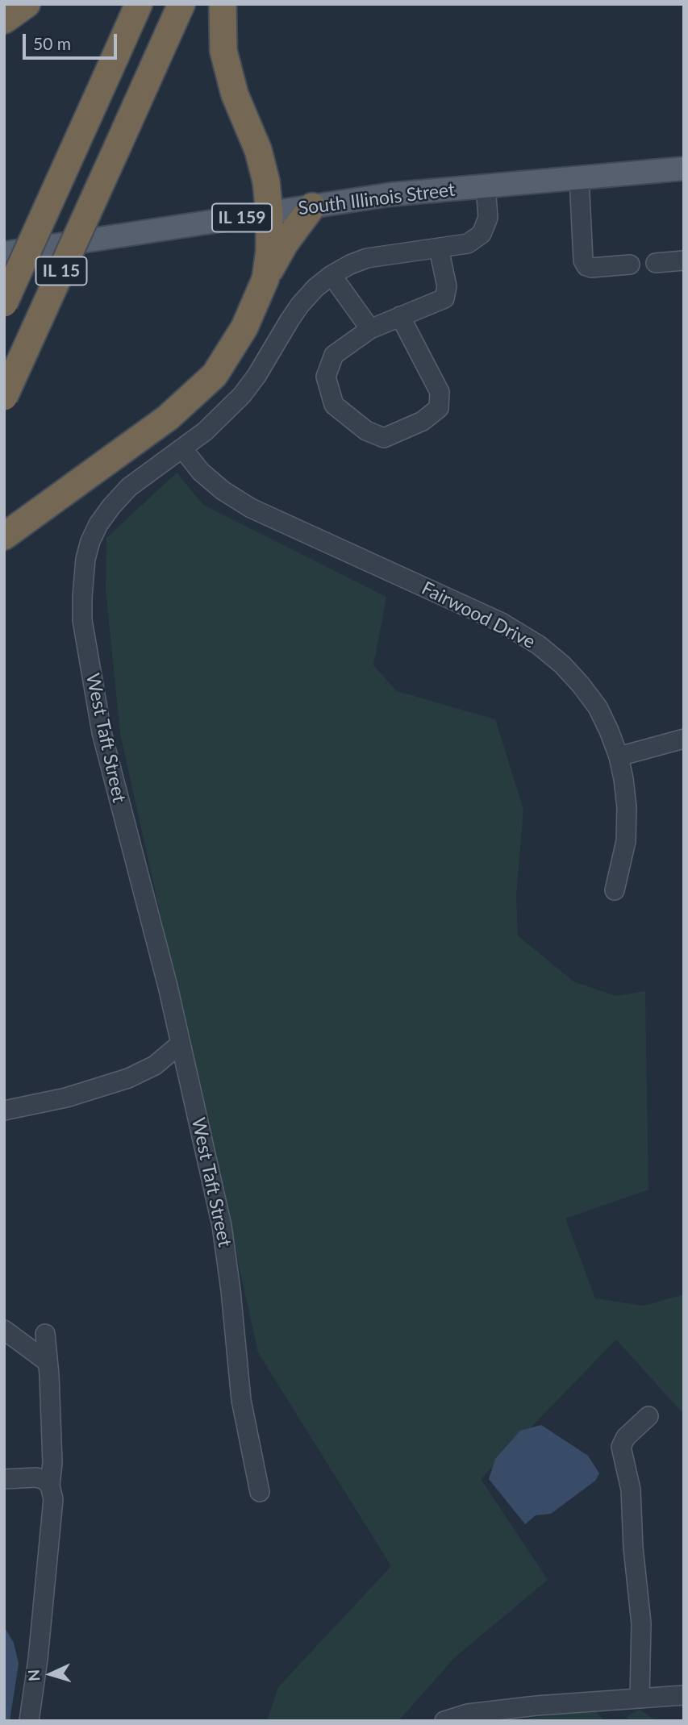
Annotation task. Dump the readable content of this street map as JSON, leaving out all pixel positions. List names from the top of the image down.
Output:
{
  "streets": {
    "highway": ["IL 15"],
    "main road": ["South Illinois Street", "IL 159"],
    "street": ["Fairwood Drive", "West Taft Street"]
  },
  "crossings": [
    ["South Illinois Street", "West Taft Street"],
    ["Fairwood Drive", "West Taft Street"]
  ],
  "scale_bar": "50 m",
  "north": "left"
}
